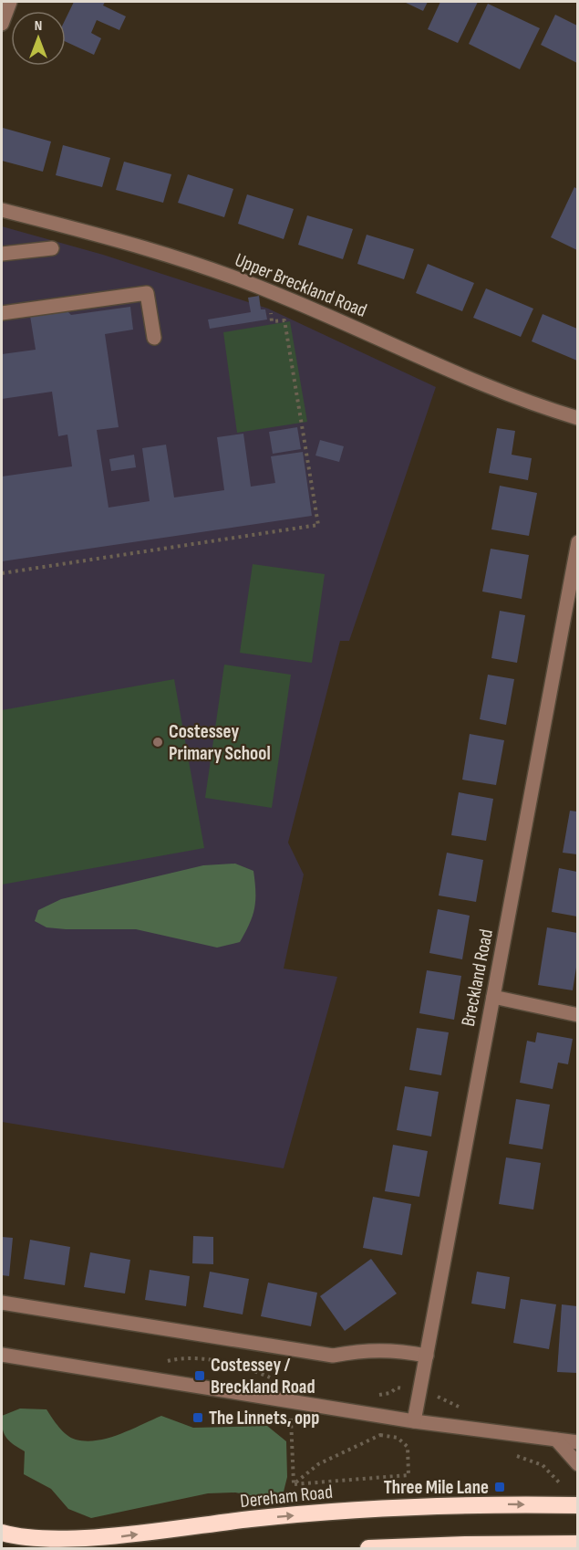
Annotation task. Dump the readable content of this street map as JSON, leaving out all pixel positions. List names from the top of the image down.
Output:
{
  "streets": {
    "highway": ["Dereham Road"],
    "street": ["Upper Breckland Road", "Breckland Road"]
  },
  "places": {
    "other": ["Costessey Primary School"],
    "transit": ["Costessey / Breckland Road", "The Linnets, opp", "Three Mile Lane"]
  },
  "north": "top"
}
